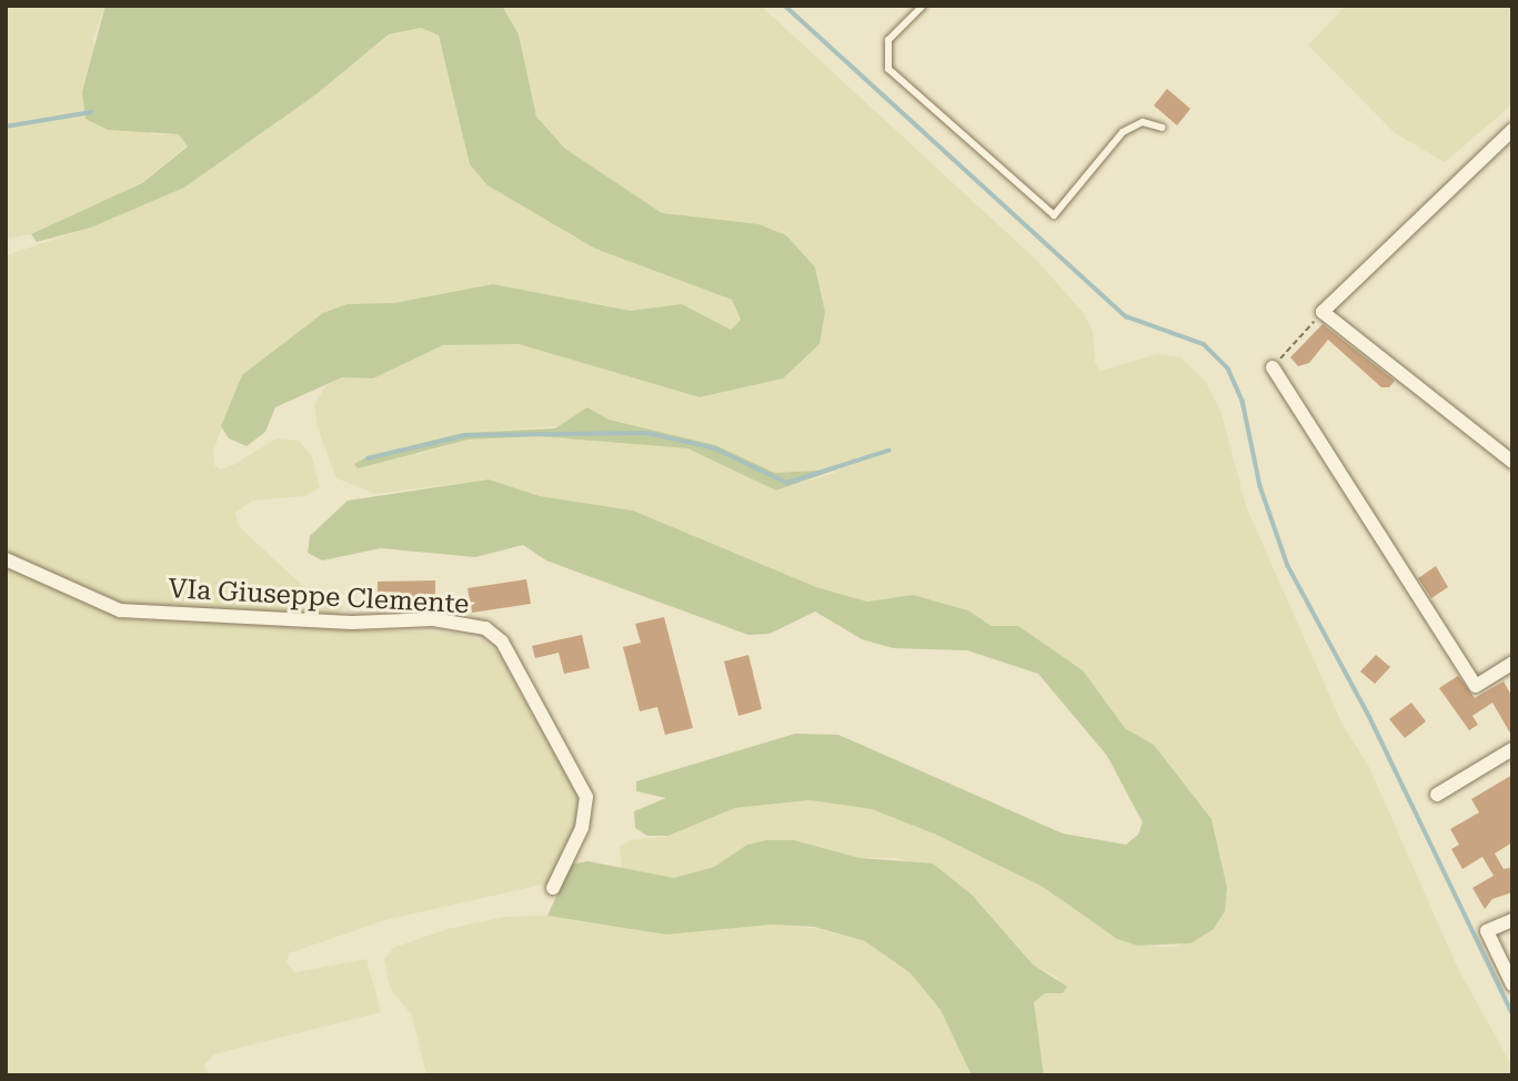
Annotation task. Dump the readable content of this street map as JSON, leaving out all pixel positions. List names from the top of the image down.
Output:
{
  "streets": {
    "street": ["VIa Giuseppe Clemente"]
  }
}
